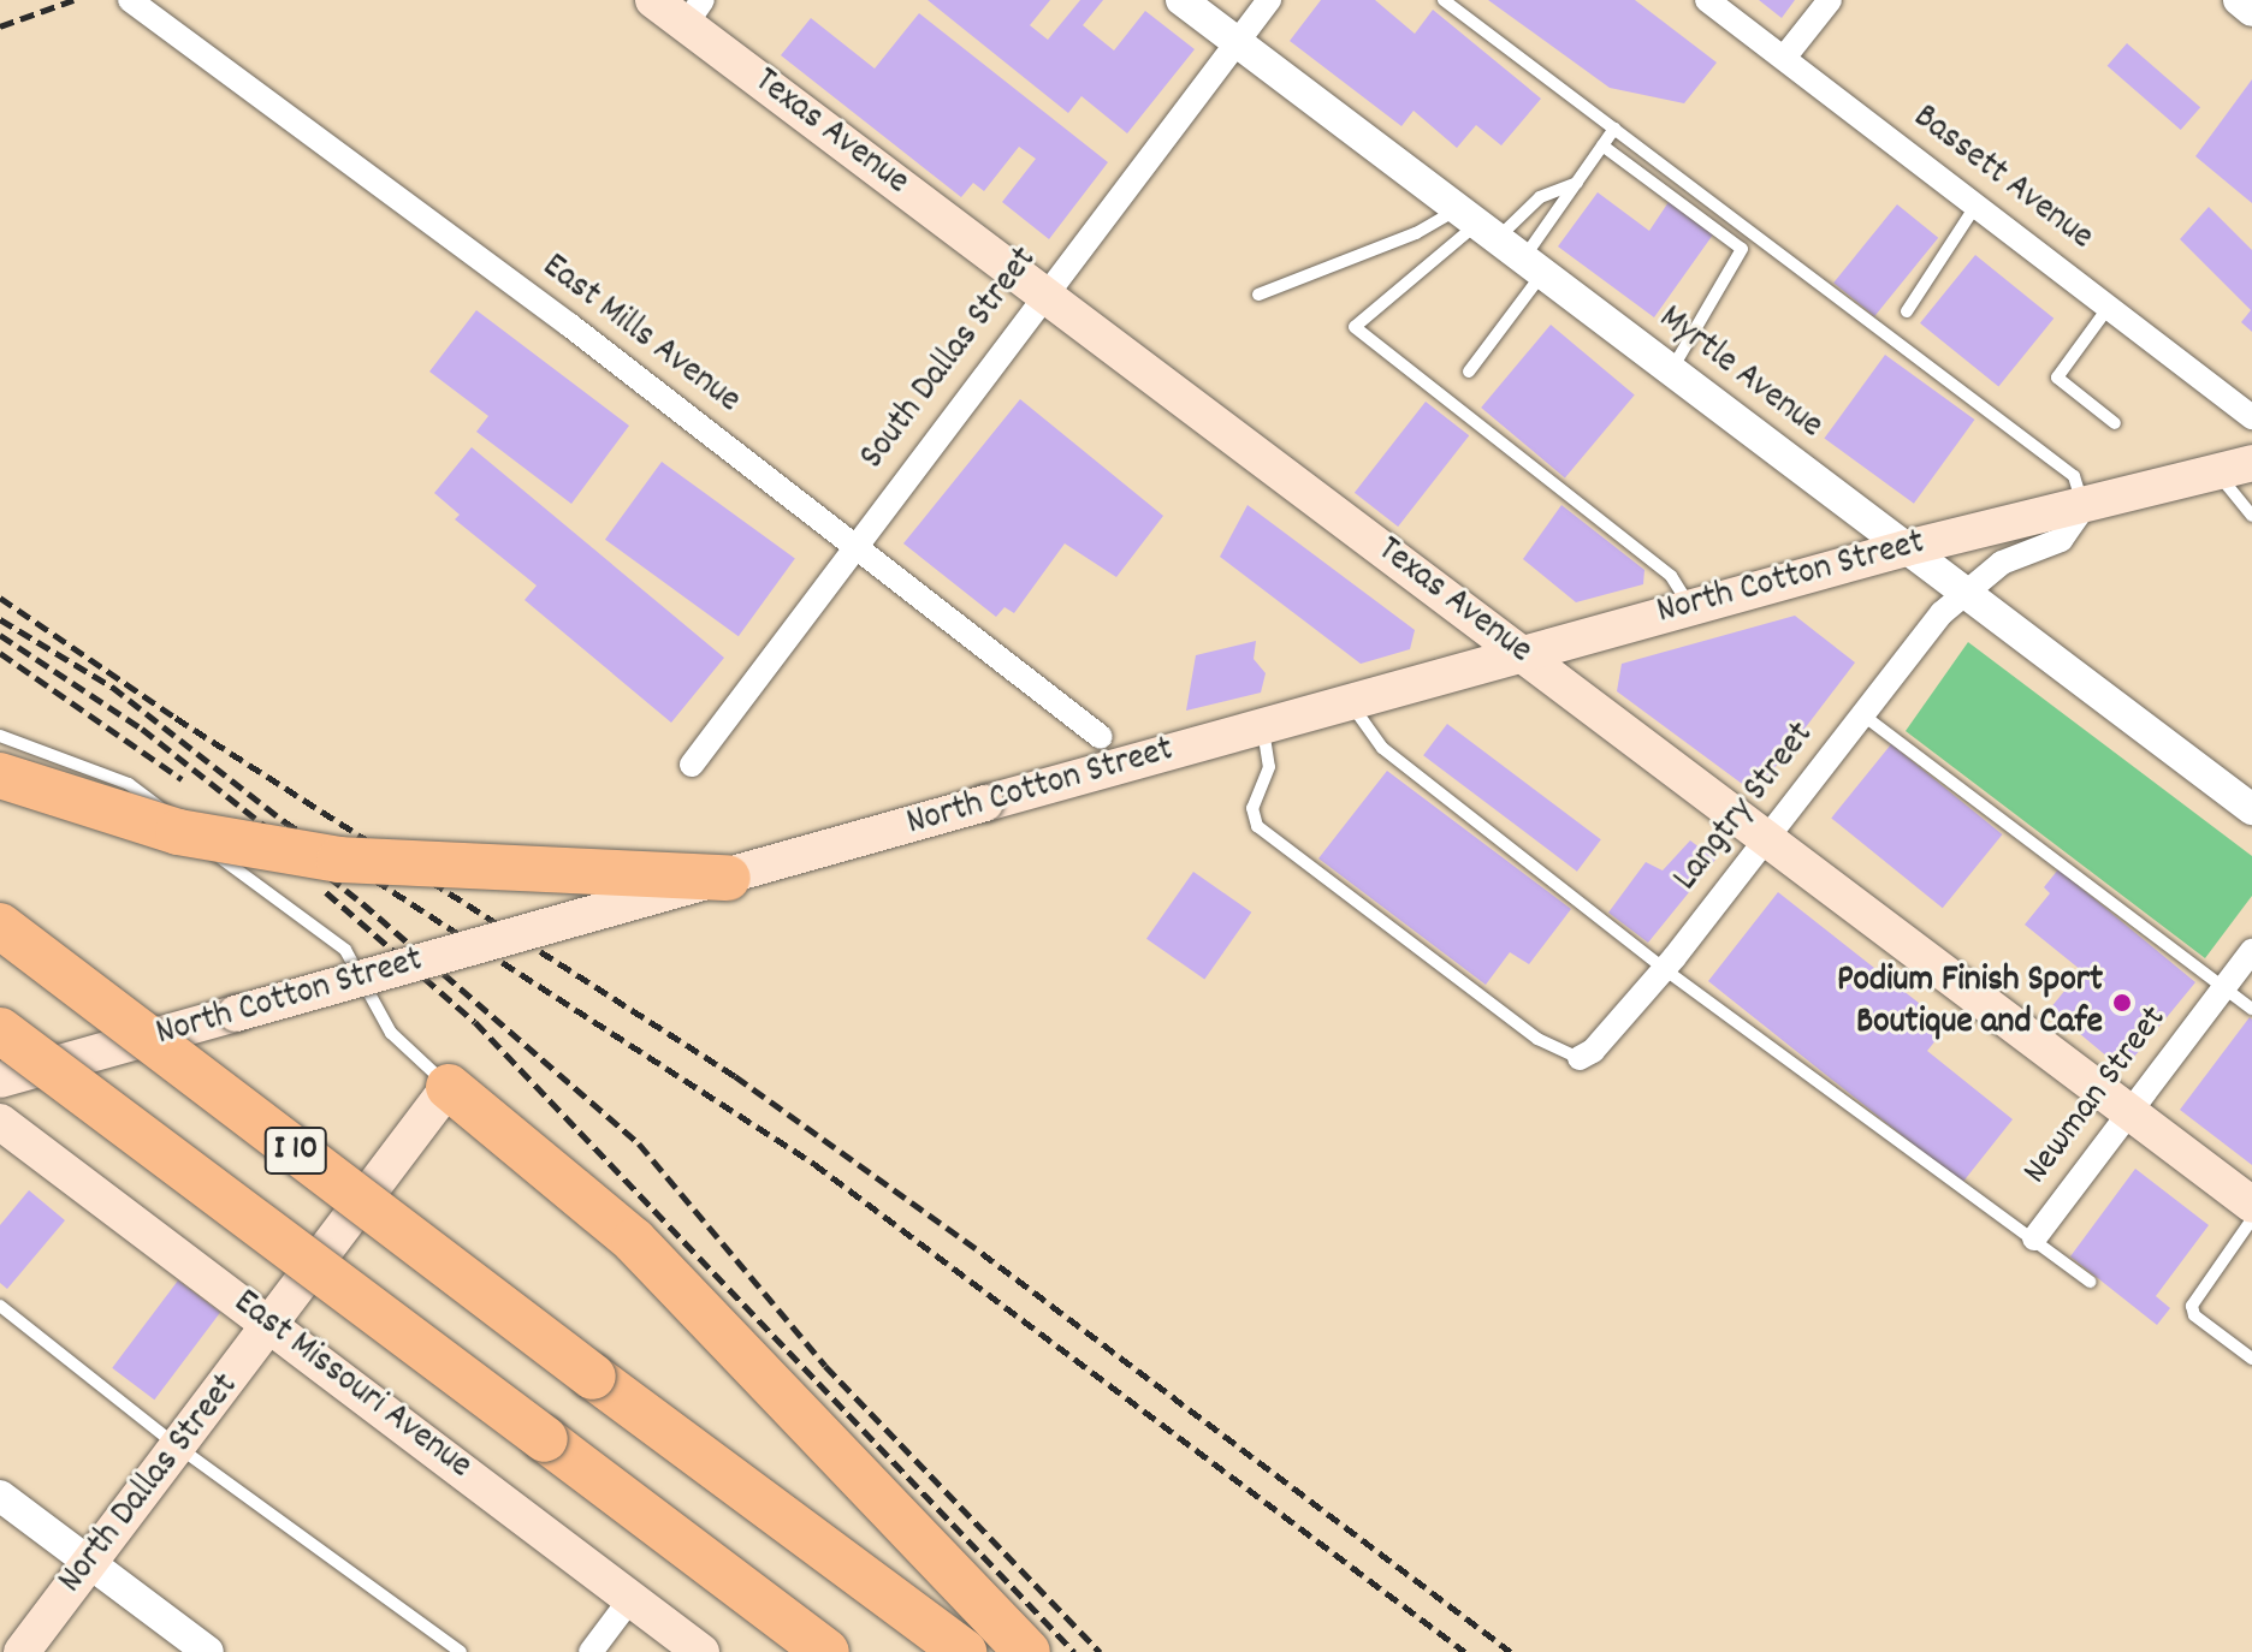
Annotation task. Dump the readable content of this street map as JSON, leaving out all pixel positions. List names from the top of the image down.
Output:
{
  "streets": {
    "highway": ["I 10"],
    "main road": [
      "Texas Avenue",
      "North Cotton Street",
      "East Missouri Avenue",
      "North Dallas Street"
    ],
    "street": [
      "Bassett Avenue",
      "East Mills Avenue",
      "South Dallas Street",
      "Myrtle Avenue",
      "Langtry Street",
      "Newman Street"
    ]
  },
  "crossings": [
    ["Texas Avenue", "South Dallas Street"],
    ["Texas Avenue", "North Cotton Street"],
    ["Texas Avenue", "Langtry Street"],
    ["Texas Avenue", "Newman Street"],
    ["East Mills Avenue", "South Dallas Street"],
    ["South Dallas Street", "Myrtle Avenue"],
    ["Myrtle Avenue", "North Cotton Street"],
    ["Myrtle Avenue", "Langtry Street"],
    ["North Cotton Street", "Langtry Street"],
    ["East Missouri Avenue", "North Dallas Street"]
  ],
  "places": ["Podium Finish Sport Boutique and Cafe"]
}
